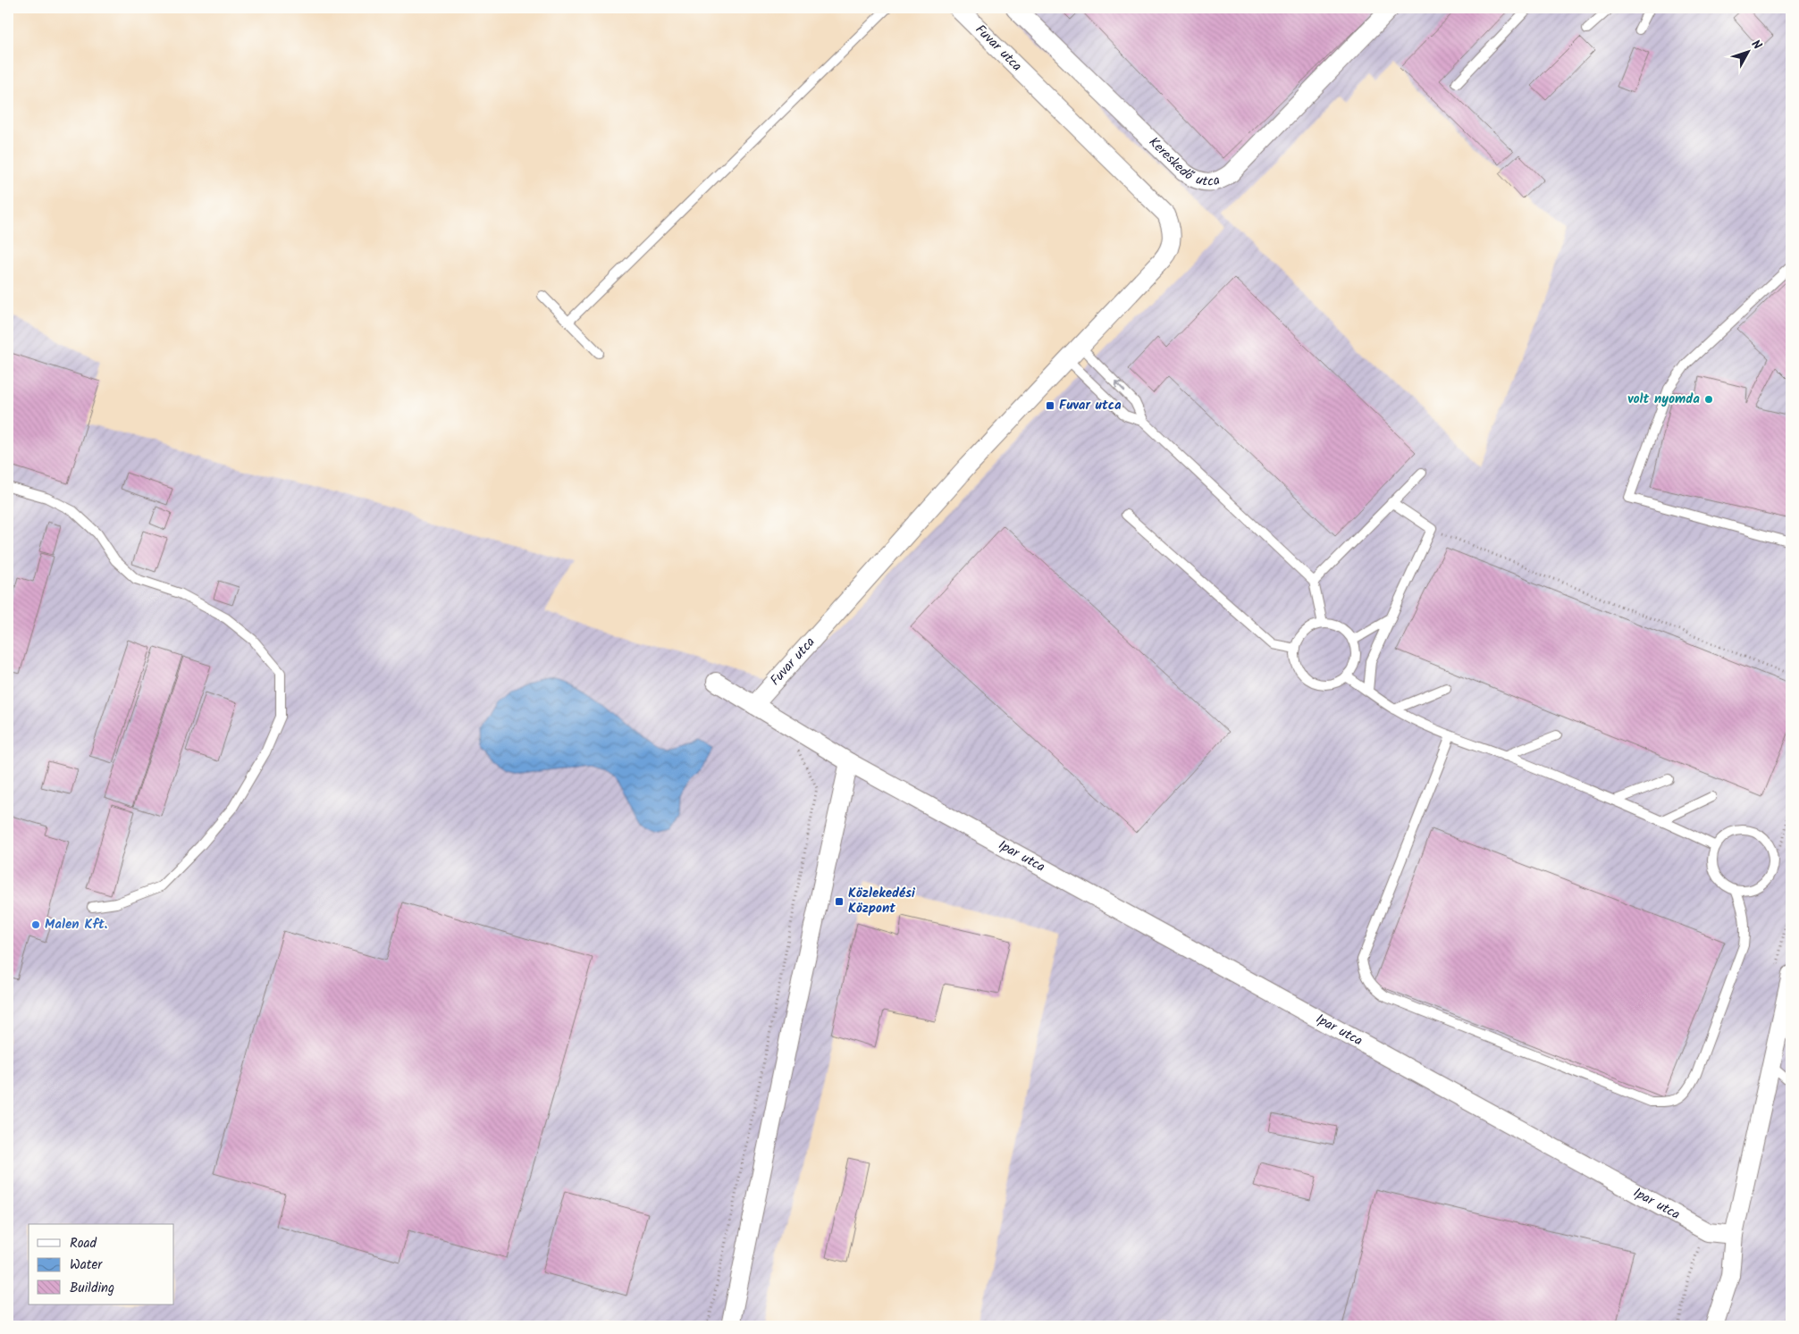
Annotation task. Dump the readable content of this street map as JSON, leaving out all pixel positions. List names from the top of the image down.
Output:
{
  "streets": {
    "street": ["Fuvar utca", "Kereskedő utca", "Ipar utca"]
  },
  "crossings": [
    ["Fuvar utca", "Ipar utca"]
  ],
  "places": {
    "other": ["volt nyomda", "Malen Kft."],
    "transit": ["Fuvar utca", "Közlekedési Központ"]
  },
  "legend": ["Road", "Water", "Building"],
  "north": "top right"
}
